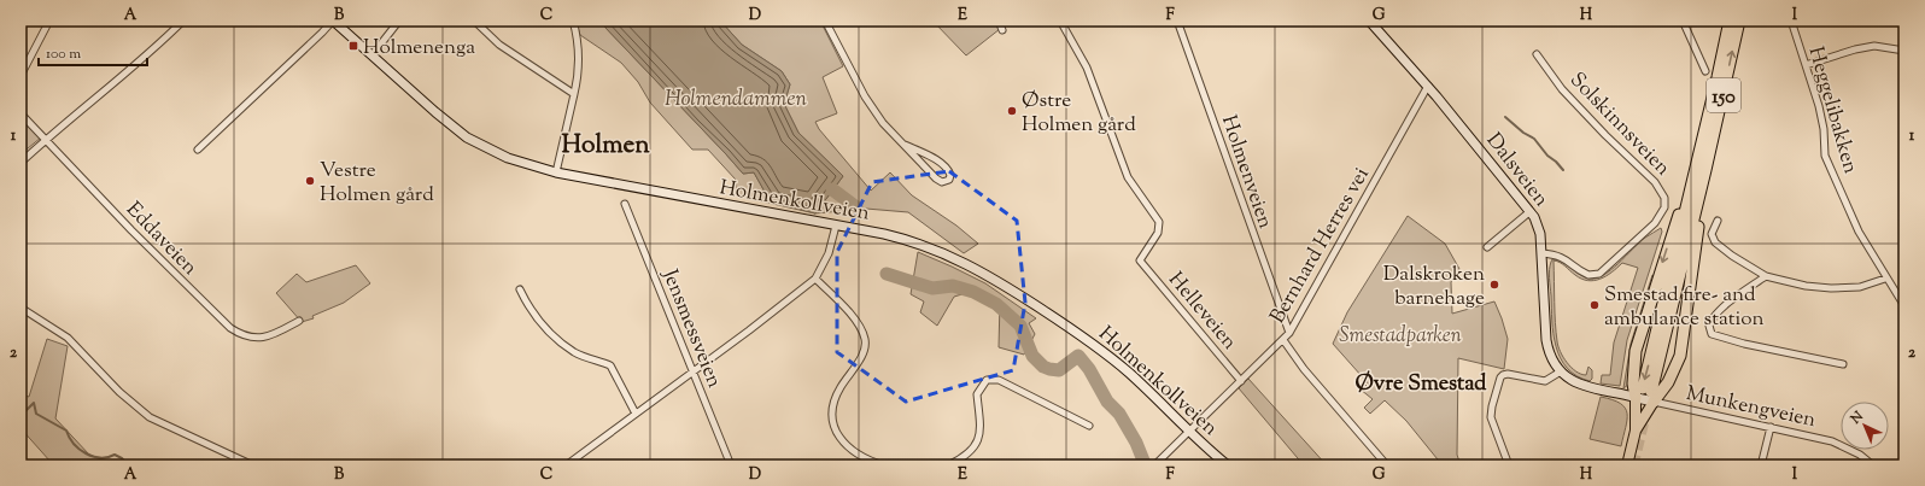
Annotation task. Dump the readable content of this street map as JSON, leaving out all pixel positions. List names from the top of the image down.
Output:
{
  "streets": {
    "highway": ["150"],
    "main road": ["Dalsveien", "Holmenkollveien"],
    "street": [
      "Heggelibakken",
      "Solskinnsveien",
      "Holmenveien",
      "Eddaveien",
      "Bernhard Herres vei",
      "Helleveien",
      "Jensmessveien",
      "Munkengveien"
    ]
  },
  "crossings": [
    ["150", "Dalsveien"],
    ["150", "Munkengveien"],
    ["Solskinnsveien", "Dalsveien"],
    ["Dalsveien", "Bernhard Herres vei"],
    ["Dalsveien", "Munkengveien"],
    ["Holmenveien", "Bernhard Herres vei"],
    ["Holmenkollveien", "Bernhard Herres vei"],
    ["Bernhard Herres vei", "Helleveien"]
  ],
  "districts": ["Holmen", "Øvre Smestad"],
  "water": ["Holmendammen"],
  "parks": ["Smestadparken"],
  "places": {
    "transit": ["Holmenenga"],
    "other": [
      "Østre Holmen gård",
      "Vestre Holmen gård",
      "Dalskroken barnehage",
      "Smestad fire- and ambulance station"
    ]
  },
  "scale_bar": "100 m",
  "north": "top left",
  "grid": {
    "columns": [
      "A",
      "B",
      "C",
      "D",
      "E",
      "F",
      "G",
      "H",
      "I"
    ],
    "rows": ["1", "2"]
  }
}
